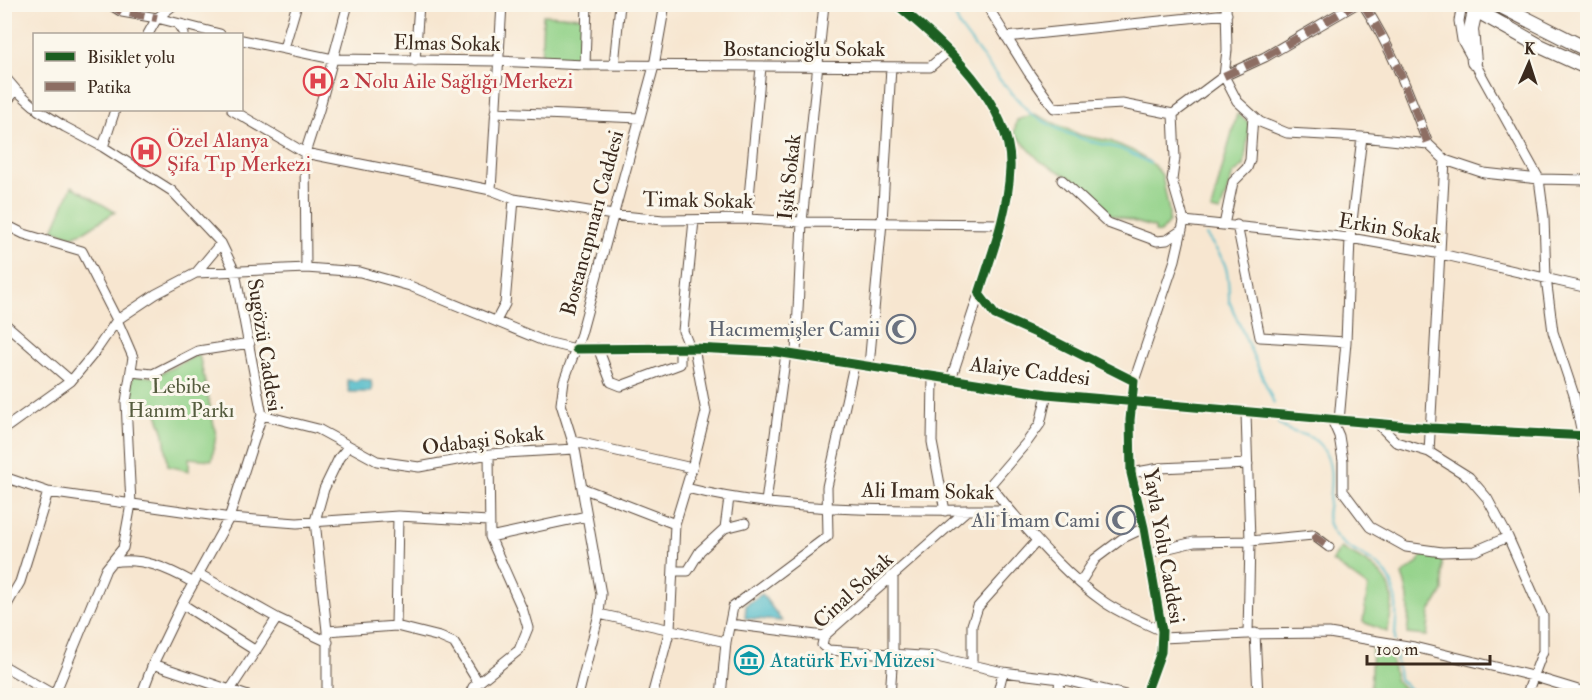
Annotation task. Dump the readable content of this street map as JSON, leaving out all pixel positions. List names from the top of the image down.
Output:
{
  "streets": {
    "street": [
      "Elmas Sokak",
      "Bostancioğlu Sokak",
      "Işik Sokak",
      "Timak Sokak",
      "Bostancıpınarı Caddesi",
      "Erkin Sokak",
      "Sugözü Caddesi",
      "Alaiye Caddesi",
      "Odabaşi Sokak",
      "Ali Imam Sokak",
      "Yayla Yolu Caddesi",
      "Cinal Sokak"
    ]
  },
  "crossings": [
    ["Elmas Sokak", "Bostancioğlu Sokak"],
    ["Elmas Sokak", "Bostancıpınarı Caddesi"],
    ["Bostancioğlu Sokak", "Işik Sokak"],
    ["Bostancioğlu Sokak", "Bostancıpınarı Caddesi"],
    ["Işik Sokak", "Timak Sokak"],
    ["Işik Sokak", "Alaiye Caddesi"],
    ["Işik Sokak", "Ali Imam Sokak"],
    ["Timak Sokak", "Bostancıpınarı Caddesi"],
    ["Bostancıpınarı Caddesi", "Alaiye Caddesi"],
    ["Bostancıpınarı Caddesi", "Odabaşi Sokak"],
    ["Sugözü Caddesi", "Alaiye Caddesi"],
    ["Sugözü Caddesi", "Odabaşi Sokak"],
    ["Alaiye Caddesi", "Yayla Yolu Caddesi"],
    ["Ali Imam Sokak", "Yayla Yolu Caddesi"],
    ["Ali Imam Sokak", "Cinal Sokak"]
  ],
  "parks": ["Lebibe Hanım Parkı"],
  "places": {
    "hospital": ["2 Nolu Aile Sağlığı Merkezi", "Özel Alanya Şifa Tıp Merkezi"],
    "mosque": ["Hacımemişler Camii", "Ali İmam Cami"],
    "museum": ["Atatürk Evi Müzesi"]
  },
  "legend": ["Bisiklet yolu", "Patika"],
  "scale_bar": "100 m",
  "north": "top"
}
